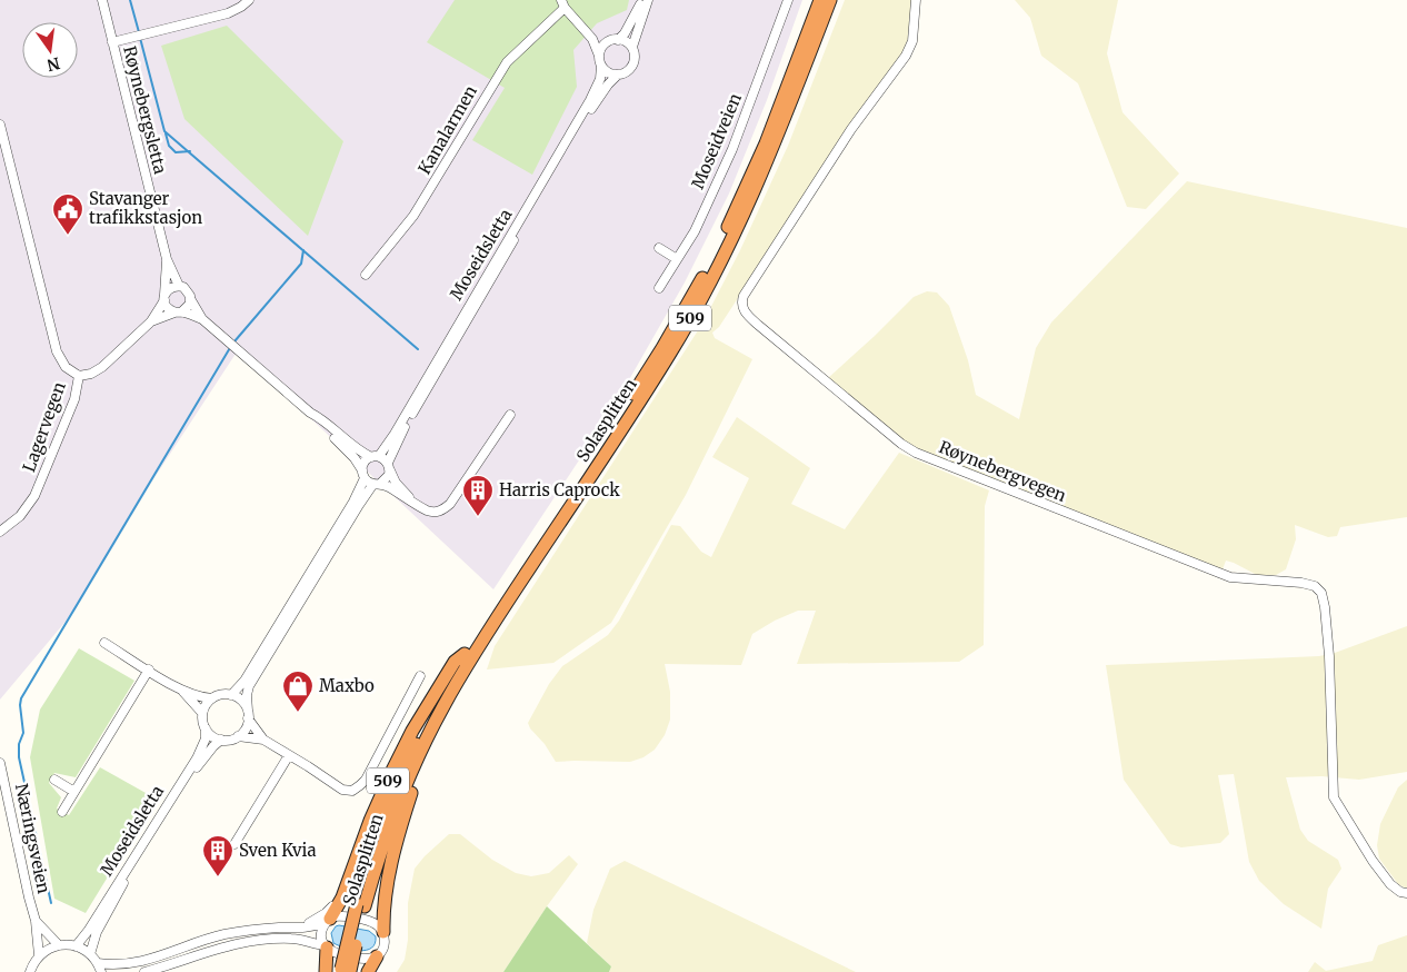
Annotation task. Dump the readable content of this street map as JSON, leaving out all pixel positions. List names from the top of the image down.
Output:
{
  "streets": {
    "highway": ["509", "Solasplitten"],
    "street": [
      "Røynebergsletta",
      "Kanalarmen",
      "Moseidveien",
      "Moseidsletta",
      "Lagervegen",
      "Røynebergvegen",
      "Næringsveien"
    ]
  },
  "crossings": [
    ["Røynebergsletta", "Lagervegen"],
    ["Kanalarmen", "Moseidsletta"],
    ["509", "Solasplitten"]
  ],
  "places": {
    "public building": ["Stavanger trafikkstasjon"],
    "building": ["Harris Caprock", "Sven Kvia"],
    "shop": ["Maxbo"]
  },
  "north": "bottom"
}
